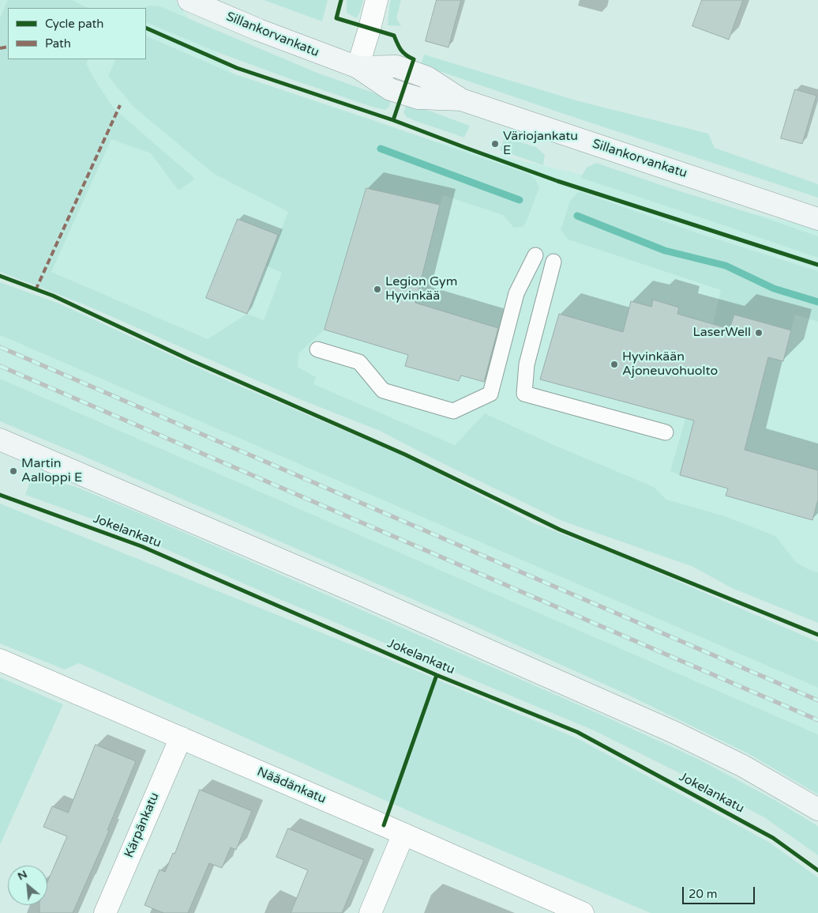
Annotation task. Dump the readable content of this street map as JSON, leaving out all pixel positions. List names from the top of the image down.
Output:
{
  "streets": {
    "street": ["Sillankorvankatu", "Näädänkatu", "Kärpänkatu"],
    "cycle path": ["Jokelankatu"]
  },
  "crossings": [
    ["Näädänkatu", "Kärpänkatu"]
  ],
  "places": [
    "Väriojankatu E",
    "Legion Gym Hyvinkää",
    "LaserWell",
    "Hyvinkään Ajoneuvohuolto",
    "Martin Aalloppi E"
  ],
  "legend": ["Cycle path", "Path"],
  "scale_bar": "20 m",
  "north": "top left"
}
